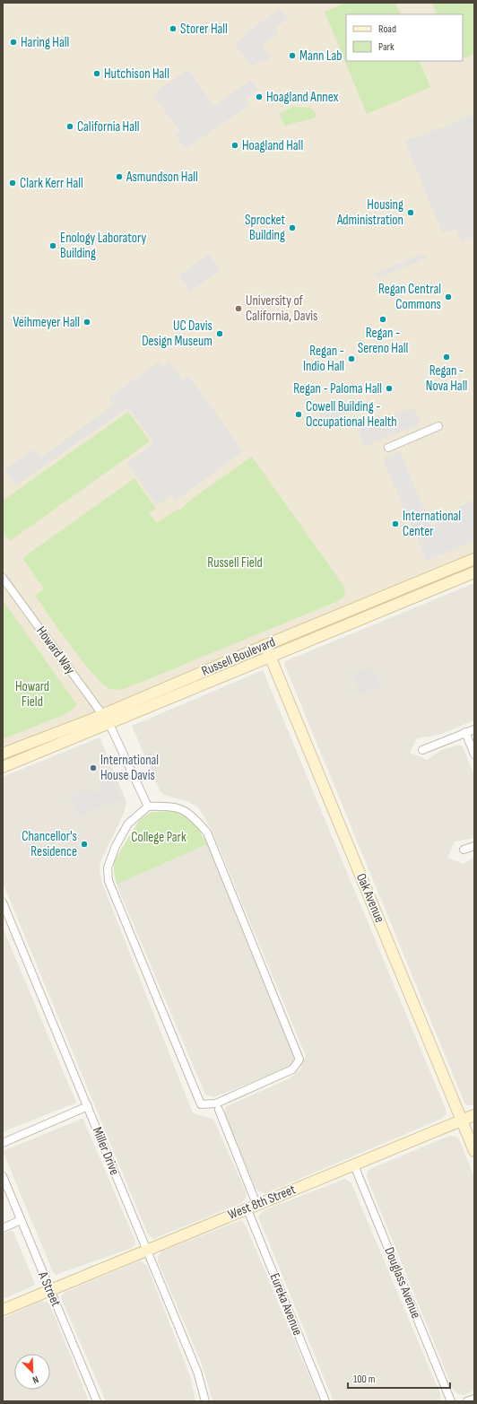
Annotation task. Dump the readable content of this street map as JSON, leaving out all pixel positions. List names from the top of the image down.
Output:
{
  "streets": {
    "main road": ["Russell Boulevard", "Oak Avenue", "West 8th Street"],
    "street": [
      "Howard Way",
      "Miller Drive",
      "Douglass Avenue",
      "A Street",
      "Eureka Avenue"
    ]
  },
  "crossings": [
    ["Howard Way", "Russell Boulevard"],
    ["Russell Boulevard", "Oak Avenue"],
    ["Oak Avenue", "West 8th Street"],
    ["Miller Drive", "West 8th Street"],
    ["West 8th Street", "Douglass Avenue"],
    ["West 8th Street", "A Street"],
    ["West 8th Street", "Eureka Avenue"]
  ],
  "parks": ["Russell Field", "Howard Field", "College Park"],
  "places": [
    "Storer Hall",
    "Haring Hall",
    "Mann Lab",
    "Hutchison Hall",
    "Hoagland Annex",
    "California Hall",
    "Hoagland Hall",
    "Asmundson Hall",
    "Clark Kerr Hall",
    "Housing Administration",
    "Sprocket Building",
    "Enology Laboratory Building",
    "Regan Central Commons",
    "University of California, Davis",
    "Regan - Sereno Hall",
    "Veihmeyer Hall",
    "UC Davis Design Museum",
    "Regan - Nova Hall",
    "Regan - Indio Hall",
    "Regan - Paloma Hall",
    "Cowell Building - Occupational Health",
    "International Center",
    "International House Davis",
    "Chancellor's Residence"
  ],
  "legend": ["Road", "Park"],
  "scale_bar": "100 m",
  "north": "bottom right"
}
